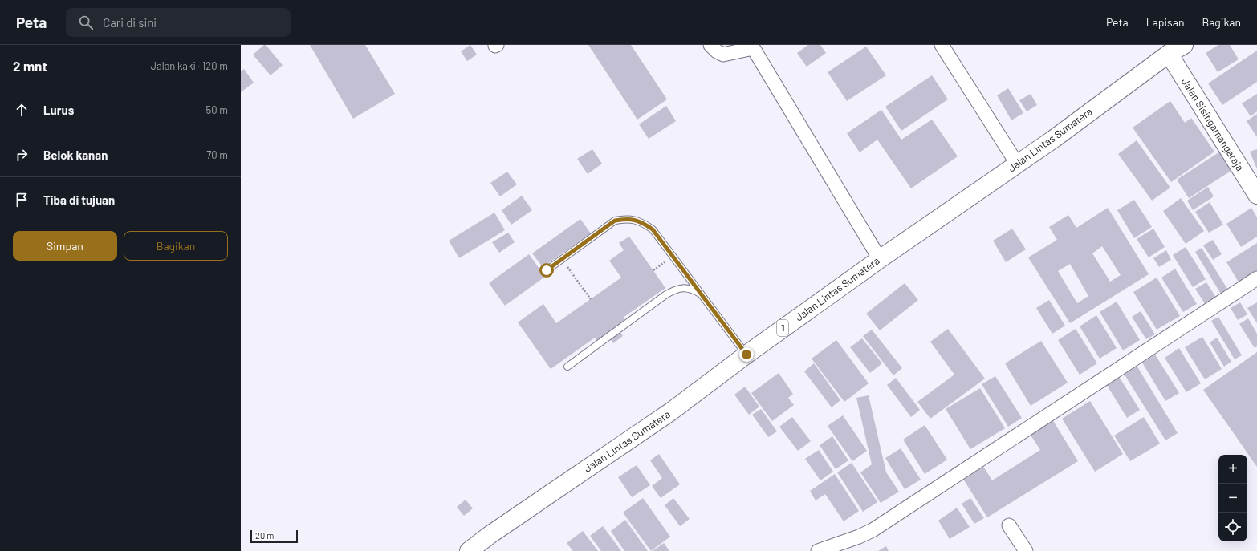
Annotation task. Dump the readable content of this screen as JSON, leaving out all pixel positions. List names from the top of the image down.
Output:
{
  "streets": {
    "main road": ["Jalan Sisingamangaraja", "Jalan Lintas Sumatera", "1"]
  },
  "crossings": [
    ["Jalan Sisingamangaraja", "Jalan Lintas Sumatera"]
  ],
  "scale_bar": "20 m",
  "page": {
    "header": "Peta",
    "search": "Cari di sini",
    "nav": ["Peta", "Lapisan", "Bagikan"],
    "heading": ["2 mnt", "Jalan kaki · 120 m"],
    "list": [
      ["Lurus", "50 m"],
      ["Belok kanan", "70 m"],
      "Tiba di tujuan"
    ],
    "buttons": ["Simpan", "Bagikan"],
    "map_buttons": ["+", "−"],
    "scale": "20 m"
  }
}
